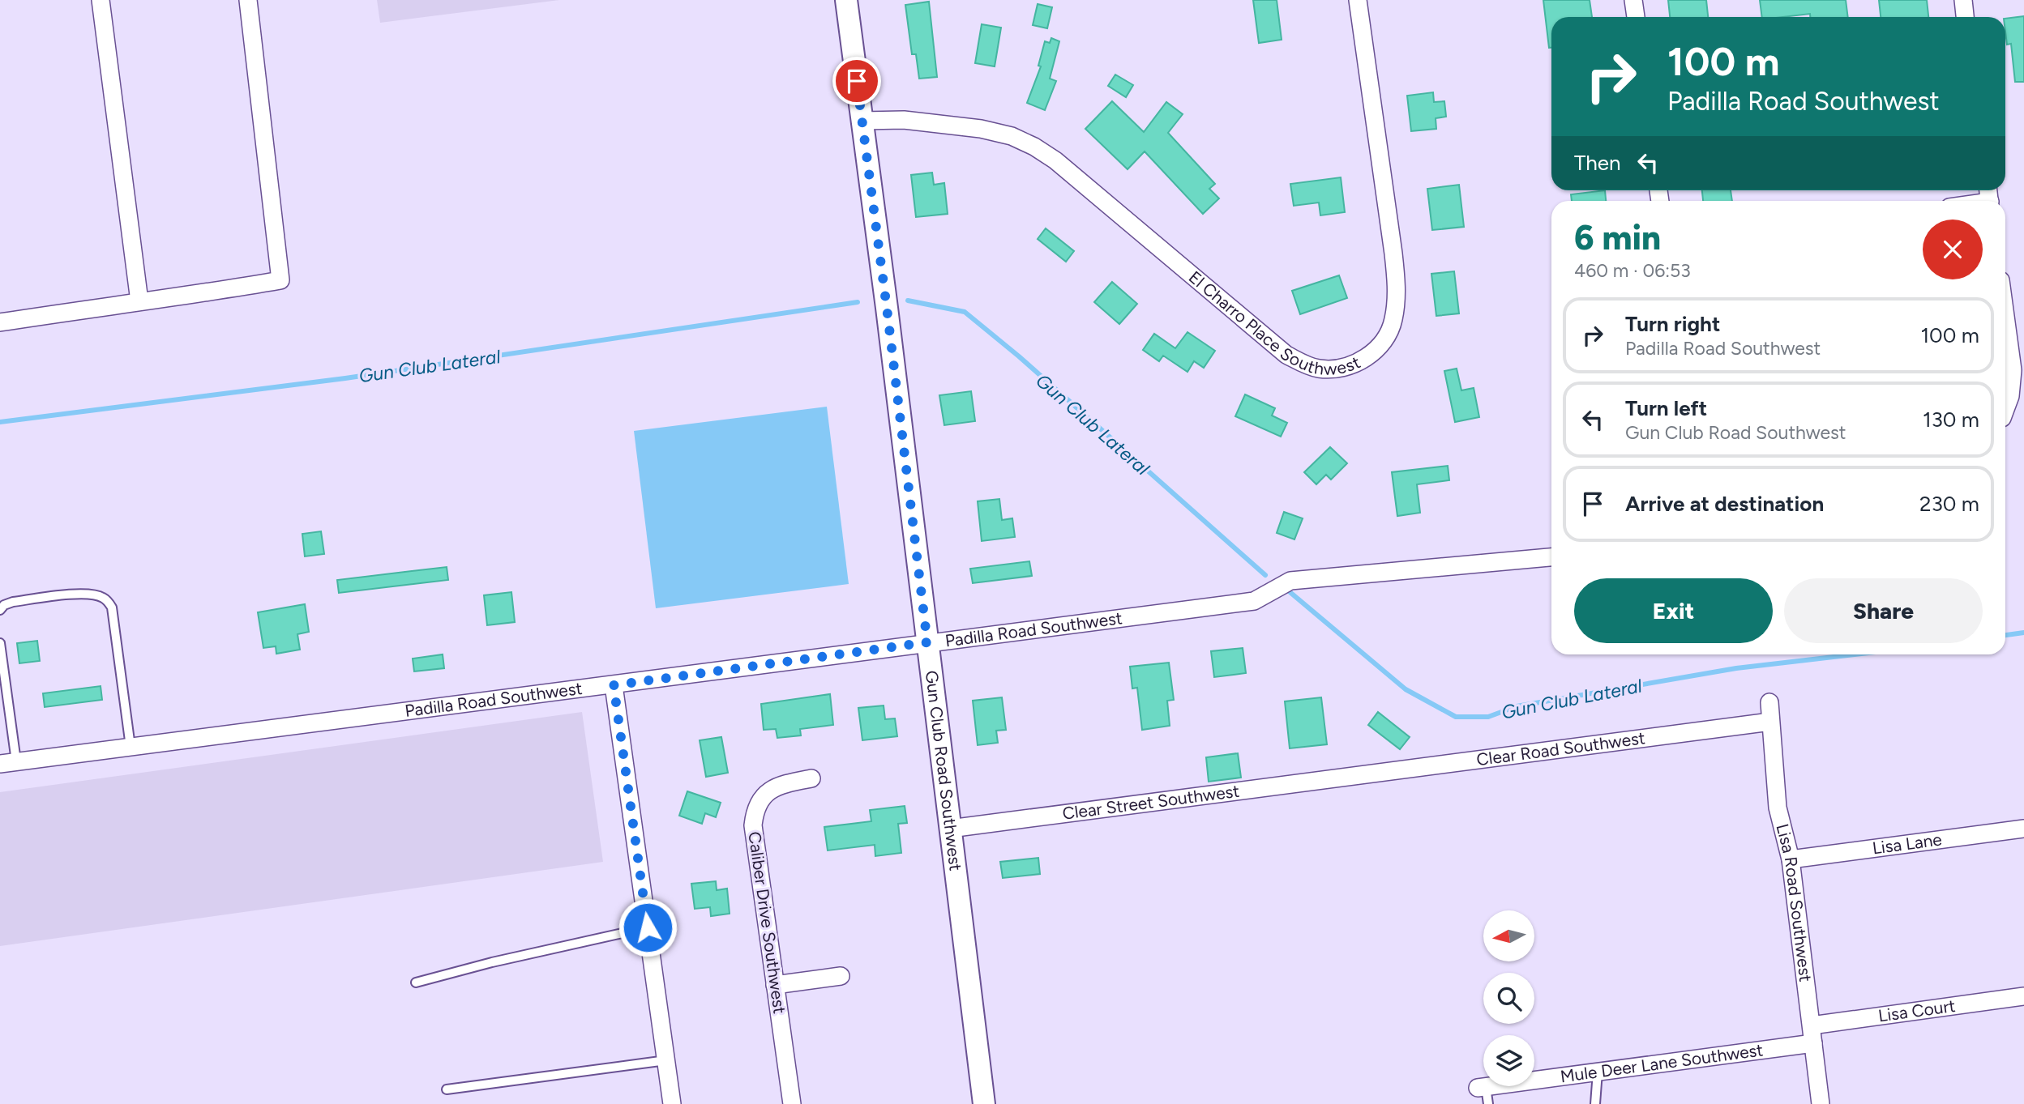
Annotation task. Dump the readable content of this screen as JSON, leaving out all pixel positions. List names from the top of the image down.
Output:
{
  "streets": {
    "street": [
      "El Charro Place Southwest",
      "Padilla Road Southwest",
      "Clear Road Southwest",
      "Gun Club Road Southwest",
      "Clear Street Southwest",
      "Lisa Lane",
      "Lisa Road Southwest",
      "Caliber Drive Southwest",
      "Lisa Court",
      "Mule Deer Lane Southwest"
    ]
  },
  "crossings": [
    ["El Charro Place Southwest", "Gun Club Road Southwest"],
    ["Padilla Road Southwest", "Gun Club Road Southwest"],
    ["Clear Road Southwest", "Clear Street Southwest"],
    ["Clear Road Southwest", "Lisa Road Southwest"],
    ["Gun Club Road Southwest", "Clear Street Southwest"],
    ["Lisa Lane", "Lisa Road Southwest"],
    ["Lisa Road Southwest", "Lisa Court"],
    ["Lisa Road Southwest", "Mule Deer Lane Southwest"]
  ],
  "water": ["Gun Club Lateral"],
  "north": "left",
  "page": {
    "turn": ["100 m", "Padilla Road Southwest"],
    "then": "Then",
    "heading": ["6 min", "460 m · 06:53"],
    "list": [
      {
        "name": "Turn right",
        "note": "Padilla Road Southwest",
        "value": "100 m"
      },
      {
        "name": "Turn left",
        "note": "Gun Club Road Southwest",
        "value": "130 m"
      },
      {
        "name": "Arrive at destination",
        "value": "230 m"
      }
    ],
    "buttons": ["Exit", "Share"]
  }
}
